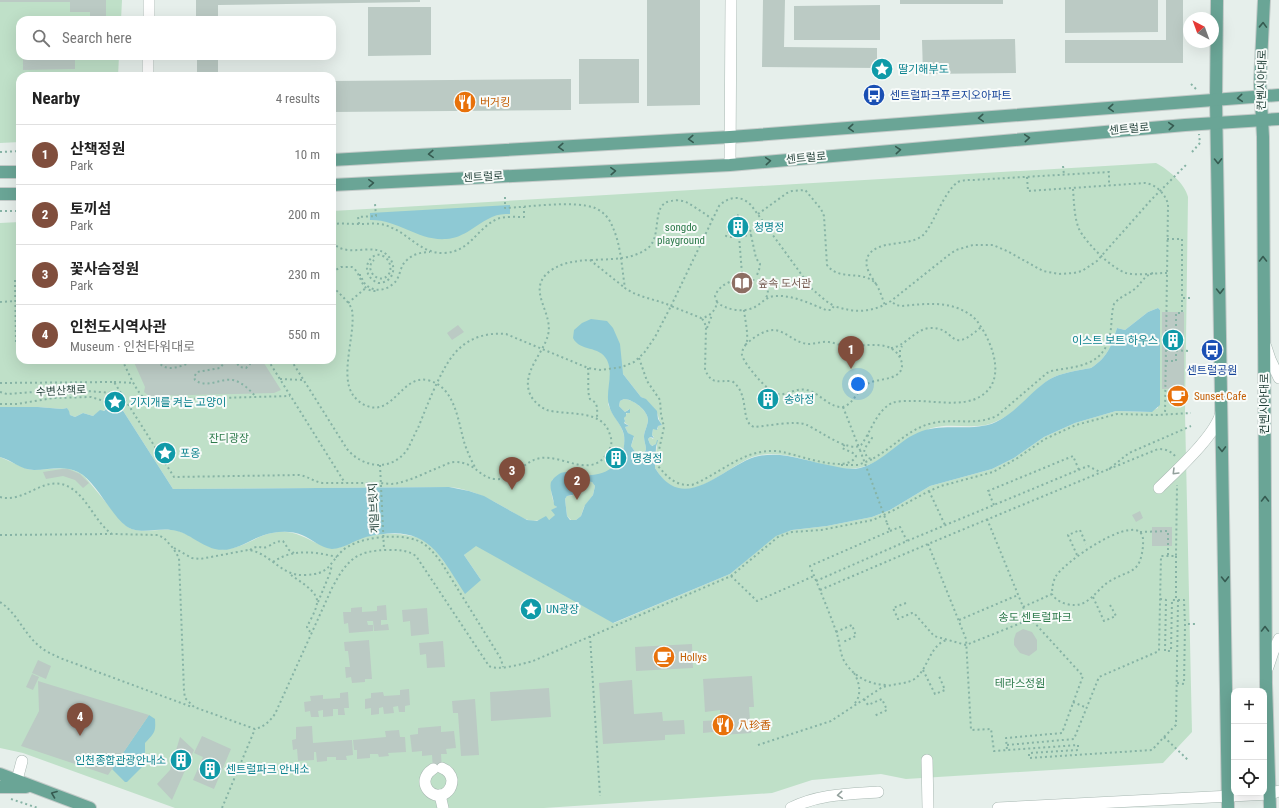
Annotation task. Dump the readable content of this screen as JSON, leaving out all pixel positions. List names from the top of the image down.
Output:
{
  "streets": {
    "main road": ["컨벤시아대로", "센트럴로"],
    "path": ["수변산책로", "게일브릿지"]
  },
  "crossings": [
    ["컨벤시아대로", "센트럴로"]
  ],
  "parks": [
    "songdo playground",
    "잔디광장",
    "송도 센트럴파크",
    "테라스정원"
  ],
  "places": {
    "place": [
      "딸기해부도",
      "기지개를 켜는 고양이",
      "포옹",
      "UN광장"
    ],
    "bus stop": ["센트럴파크푸르지오아파트", "센트럴공원"],
    "restaurant": ["버거킹", "八珍香"],
    "building": [
      "청명정",
      "이스트 보트 하우스",
      "송하정",
      "명경정",
      "인천종합관광안내소",
      "센트럴파크 안내소"
    ],
    "library": ["숲속 도서관"],
    "cafe": ["Sunset Cafe", "Hollys"]
  },
  "north": "top left",
  "page": {
    "search": "Search here",
    "heading": ["Nearby", "4 results"],
    "list": [
      {
        "mark": "1",
        "name": "산책정원",
        "note": "Park",
        "value": "10 m"
      },
      {
        "mark": "2",
        "name": "토끼섬",
        "note": "Park",
        "value": "200 m"
      },
      {
        "mark": "3",
        "name": "꽃사슴정원",
        "note": "Park",
        "value": "230 m"
      },
      {
        "mark": "4",
        "name": "인천도시역사관",
        "note": "Museum · 인천타워대로",
        "value": "550 m"
      }
    ],
    "pins": [
      "1",
      "3",
      "2",
      "4"
    ],
    "map_buttons": ["+", "−"]
  }
}
